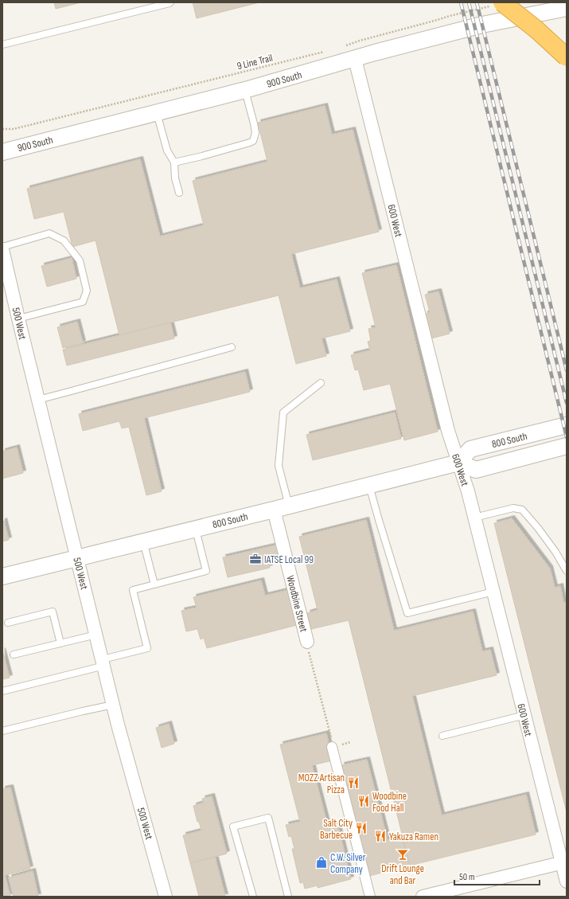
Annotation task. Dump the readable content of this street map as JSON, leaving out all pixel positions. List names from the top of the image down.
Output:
{
  "streets": {
    "street": [
      "900 South",
      "600 West",
      "500 West",
      "800 South",
      "Woodbine Street"
    ],
    "path": ["9 Line Trail"]
  },
  "crossings": [
    ["900 South", "600 West"],
    ["600 West", "800 South"],
    ["500 West", "800 South"],
    ["800 South", "Woodbine Street"]
  ],
  "places": {
    "office": ["IATSE Local 99"],
    "restaurant": [
      "MOZZ Artisan Pizza",
      "Woodbine Food Hall",
      "Salt City Barbecue",
      "Yakuza Ramen"
    ],
    "bar": ["Drift Lounge and Bar"],
    "shop": ["C.W. Silver Company"]
  },
  "scale_bar": "50 m"
}
